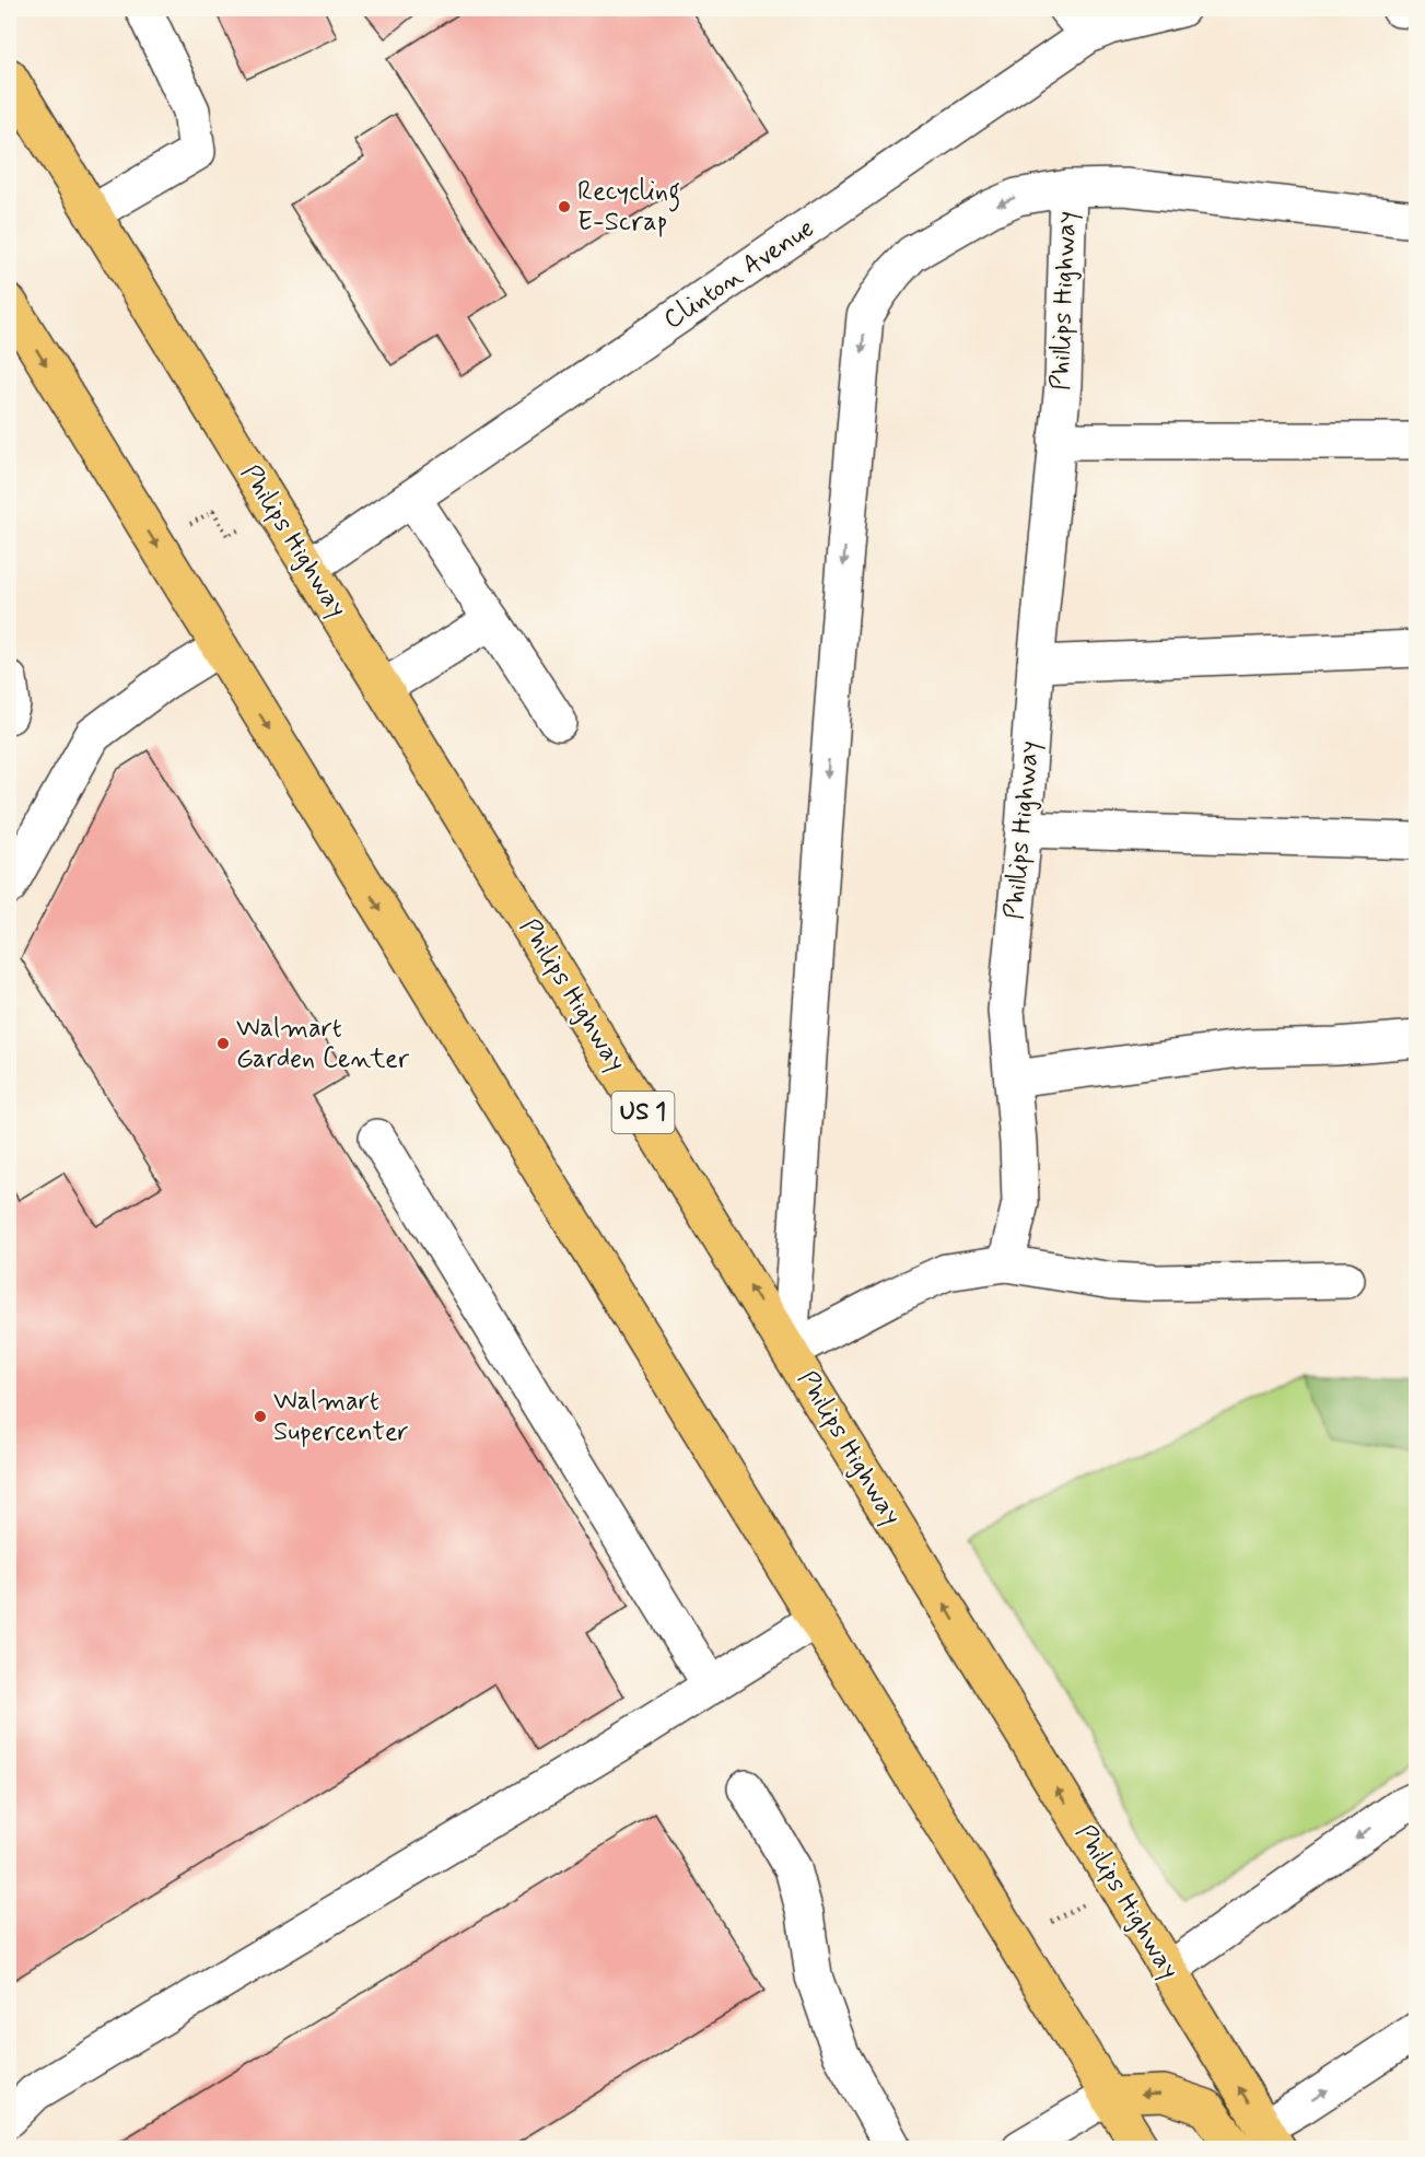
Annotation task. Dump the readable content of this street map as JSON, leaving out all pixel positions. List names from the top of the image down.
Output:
{
  "streets": {
    "main road": ["Philips Highway", "US 1"],
    "street": ["Clinton Avenue", "Phillips Highway"]
  },
  "crossings": [
    ["Clinton Avenue", "Philips Highway"],
    ["Phillips Highway", "Philips Highway"]
  ],
  "places": ["Recycling E-Scrap", "Walmart Garden Center", "Walmart Supercenter"]
}
